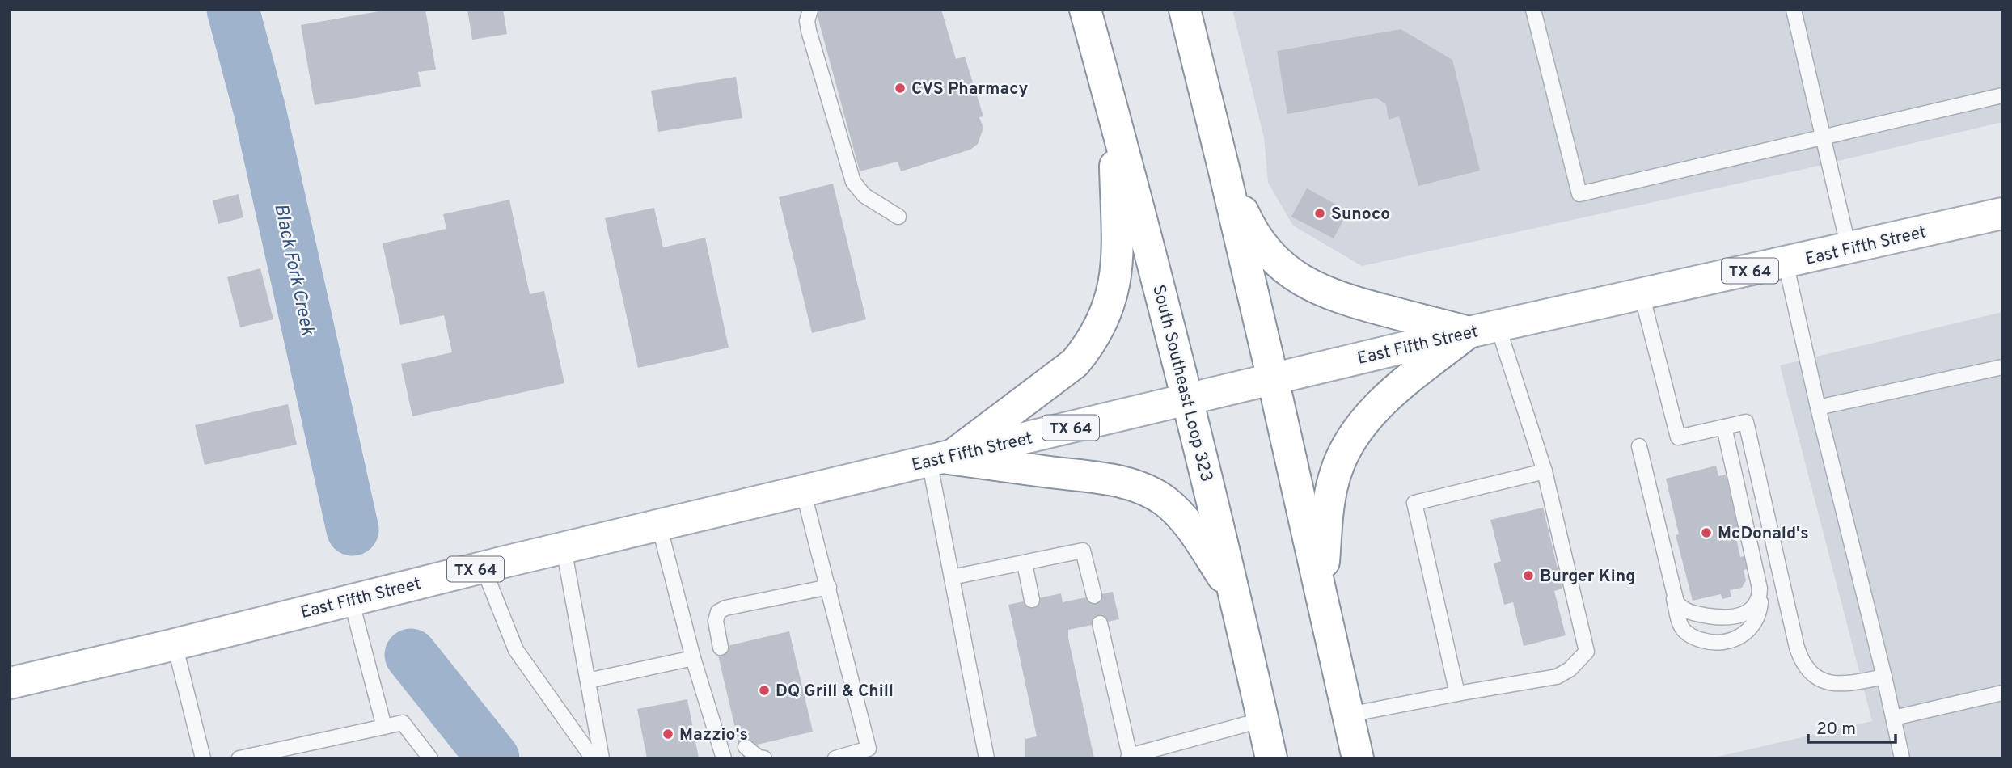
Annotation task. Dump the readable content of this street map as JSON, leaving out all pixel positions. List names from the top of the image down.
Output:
{
  "streets": {
    "main road": ["East Fifth Street", "TX 64", "South Southeast Loop 323"]
  },
  "crossings": [
    ["East Fifth Street", "South Southeast Loop 323"]
  ],
  "water": ["Black Fork Creek"],
  "places": [
    "CVS Pharmacy",
    "Sunoco",
    "McDonald's",
    "Burger King",
    "DQ Grill & Chill",
    "Mazzio's"
  ],
  "scale_bar": "20 m"
}
